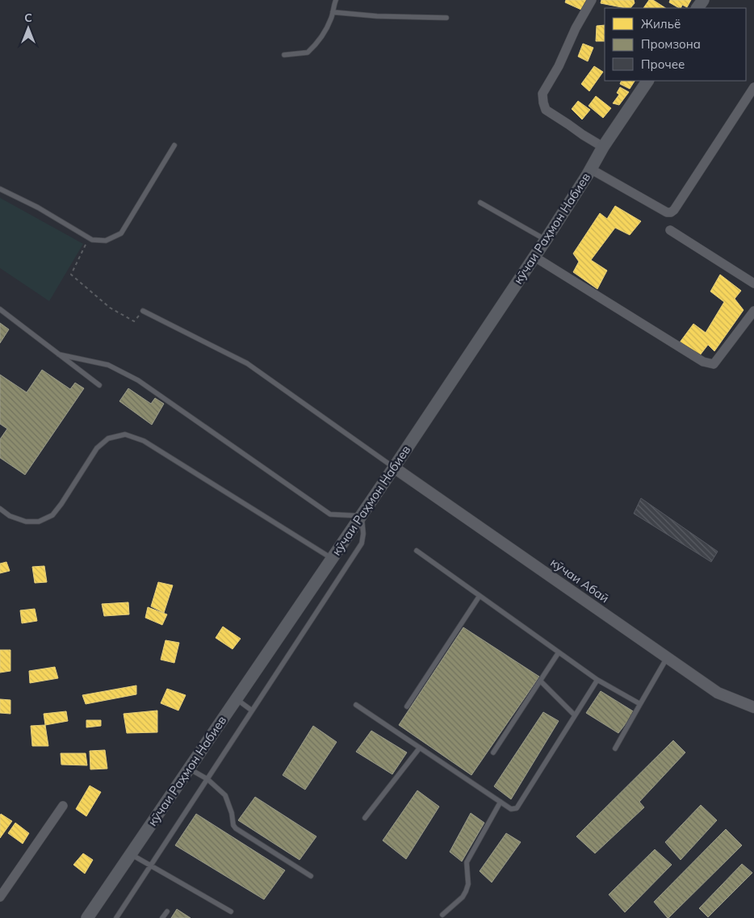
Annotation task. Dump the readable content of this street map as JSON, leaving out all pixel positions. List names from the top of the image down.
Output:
{
  "streets": {
    "main road": ["кӯчаи Раҳмон Набиев"],
    "street": ["кӯчаи Абаӣ"]
  },
  "crossings": [
    ["кӯчаи Раҳмон Набиев", "кӯчаи Абаӣ"]
  ],
  "legend": ["Жильё", "Промзона", "Прочее"],
  "north": "top"
}
